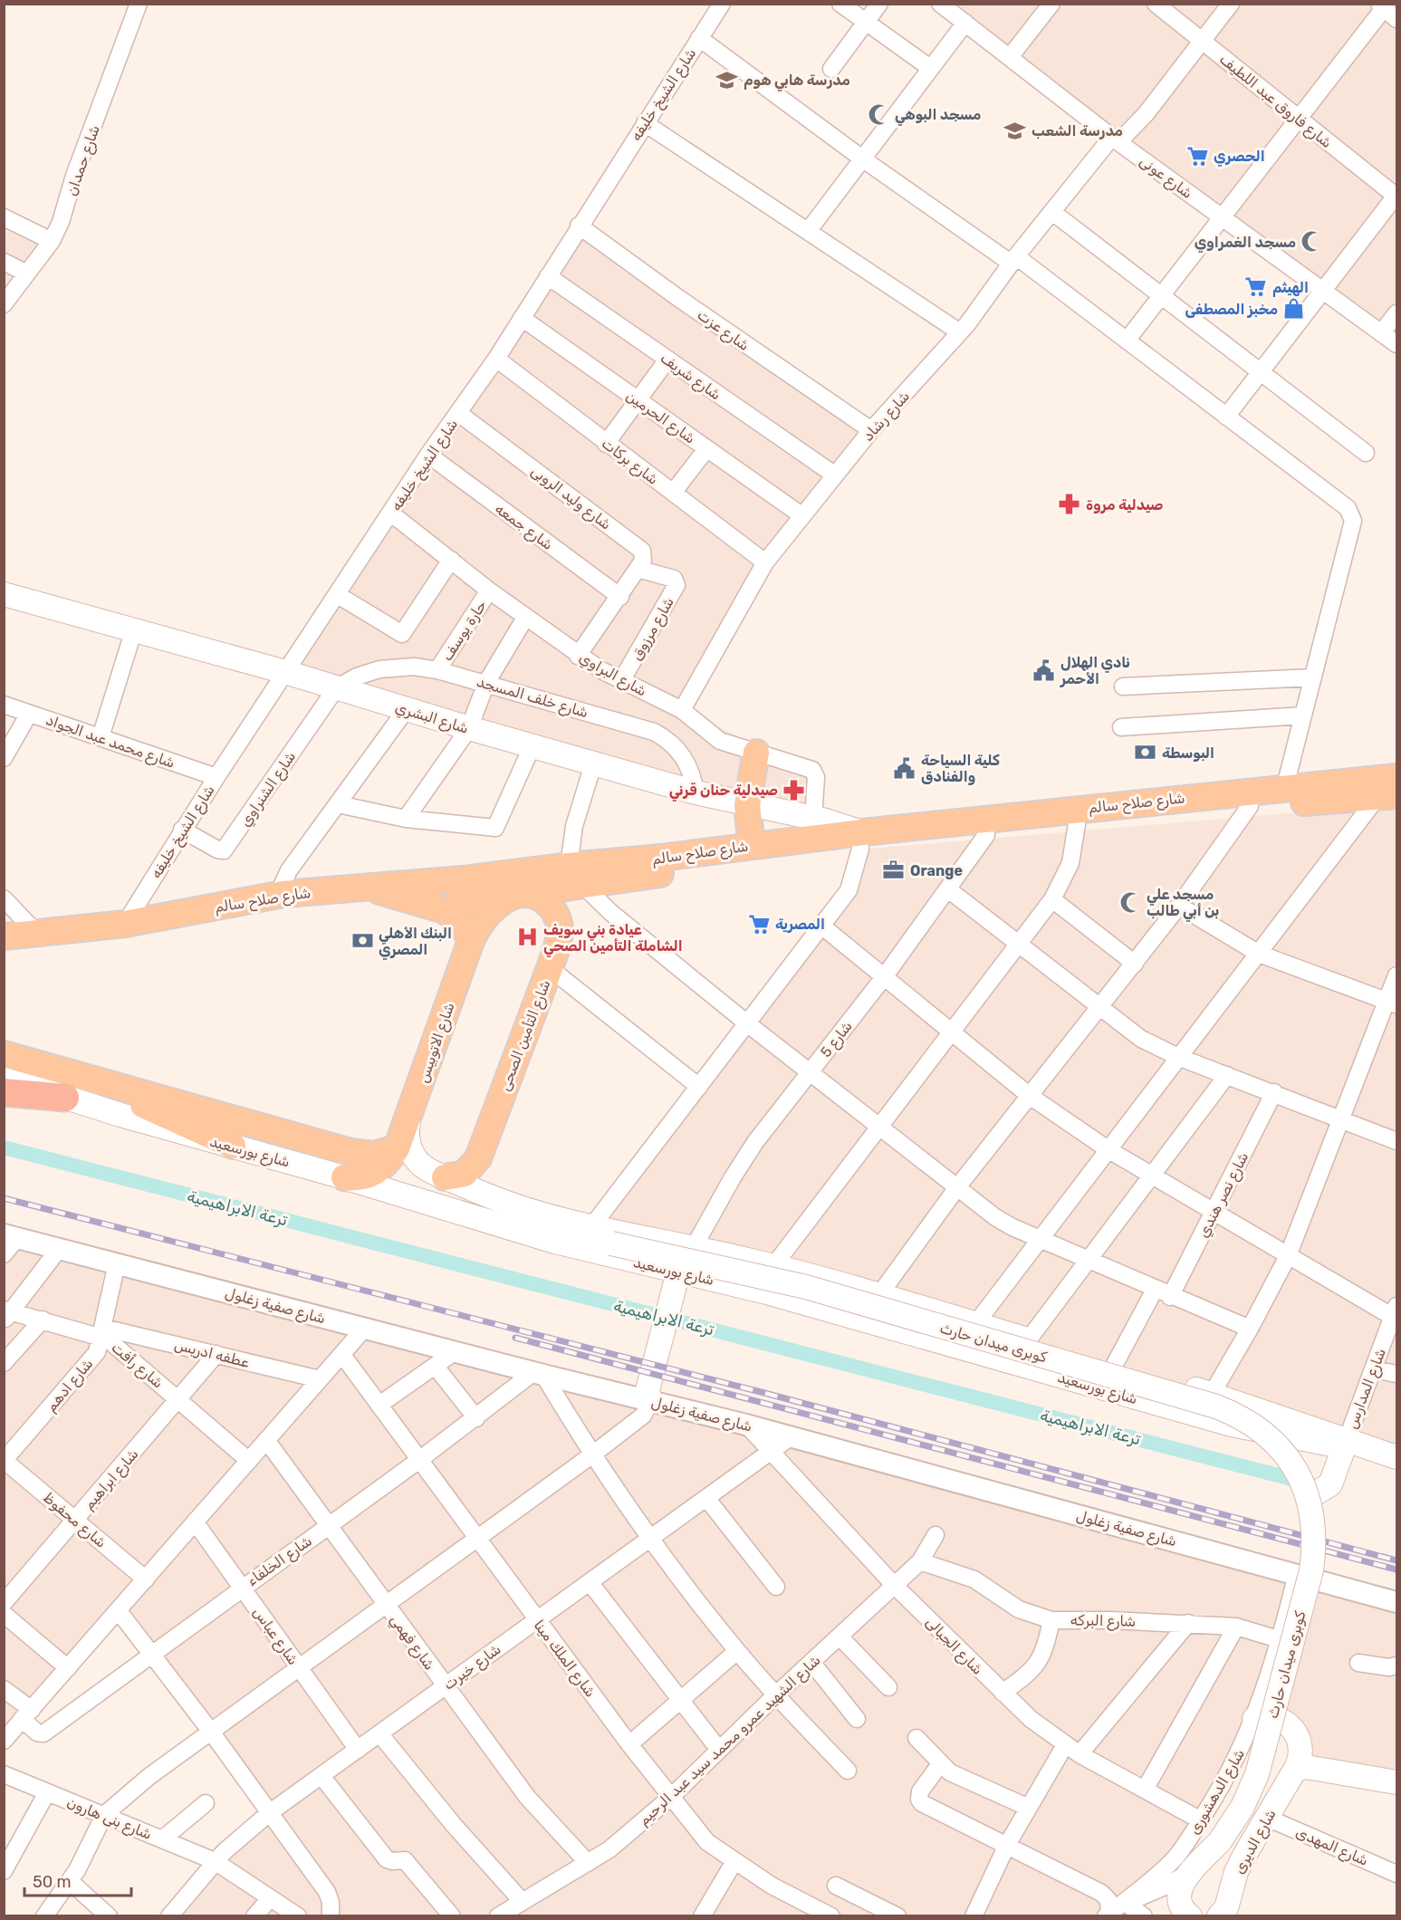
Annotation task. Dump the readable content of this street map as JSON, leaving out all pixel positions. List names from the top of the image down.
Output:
{
  "streets": {
    "main road": [
      "شارع البشري",
      "شارع صلاح سالم",
      "شارع التأمين الصحى",
      "شارع الاتوبيس",
      "شارع بورسعيد",
      "كوبرى ميدان حارث",
      "شارع الديرى"
    ],
    "street": [
      "شارع الشيخ خليفه",
      "شارع فاروق عبد اللطيف",
      "شارع حمدان",
      "شارع عونى",
      "شارع عزت",
      "شارع شريف",
      "شارع رشاد",
      "شارع الحرمين",
      "شارع بركات",
      "شارع وليد الروبى",
      "شارع جمعه",
      "شارع مرزوق",
      "حارة يوسف",
      "شارع البراوي",
      "شارع خلف المسجد",
      "شارع محمد عبد الجواد",
      "شارع الشنراوي",
      "شارع 5",
      "شارع نصر هندي",
      "شارع صفية زغلول",
      "عطفه ادريس",
      "شارع رأفت",
      "شارع ادهم",
      "شارع المدارس",
      "شارع ابراهيم",
      "شارع محفوظ",
      "شارع الخلفاء",
      "شارع البركه",
      "شارع عباس",
      "شارع فهمي",
      "شارع الجبالى",
      "شارع الملك مينا",
      "شارع خيرت",
      "شارع الشهيد عمرو محمد سيد عبد الرحيم",
      "شارع الدهشورى",
      "شارع بنى هارون",
      "شارع المهدى"
    ]
  },
  "crossings": [
    ["شارع الشيخ خليفه", "شارع عزت"],
    ["شارع الشيخ خليفه", "شارع شريف"],
    ["شارع الشيخ خليفه", "شارع الحرمين"],
    ["شارع الشيخ خليفه", "شارع بركات"],
    ["شارع الشيخ خليفه", "شارع وليد الروبى"],
    ["شارع الشيخ خليفه", "شارع جمعه"],
    ["شارع الشيخ خليفه", "شارع البراوي"],
    ["شارع الشيخ خليفه", "شارع البشري"],
    ["شارع الشيخ خليفه", "شارع محمد عبد الجواد"],
    ["شارع الشيخ خليفه", "شارع الشنراوي"],
    ["شارع الشيخ خليفه", "شارع صلاح سالم"],
    ["شارع فاروق عبد اللطيف", "شارع رشاد"],
    ["شارع عونى", "شارع رشاد"],
    ["شارع عزت", "شارع رشاد"],
    ["شارع شريف", "شارع رشاد"],
    ["شارع رشاد", "شارع الحرمين"],
    ["شارع رشاد", "شارع بركات"],
    ["شارع رشاد", "شارع البراوي"],
    ["شارع وليد الروبى", "شارع مرزوق"],
    ["شارع مرزوق", "شارع البراوي"],
    ["حارة يوسف", "شارع البراوي"],
    ["حارة يوسف", "شارع خلف المسجد"],
    ["شارع البراوي", "شارع البشري"],
    ["شارع خلف المسجد", "شارع البشري"],
    ["شارع خلف المسجد", "شارع الشنراوي"],
    ["شارع البشري", "شارع الشنراوي"],
    ["شارع البشري", "شارع صلاح سالم"],
    ["شارع صلاح سالم", "شارع التأمين الصحى"],
    ["شارع صلاح سالم", "شارع 5"],
    ["شارع صلاح سالم", "شارع الاتوبيس"],
    ["شارع التأمين الصحى", "شارع الاتوبيس"],
    ["شارع التأمين الصحى", "شارع بورسعيد"],
    ["شارع 5", "شارع بورسعيد"],
    ["شارع الاتوبيس", "شارع بورسعيد"],
    ["شارع بورسعيد", "كوبرى ميدان حارث"],
    ["شارع بورسعيد", "شارع المدارس"],
    ["شارع صفية زغلول", "شارع ادهم"],
    ["شارع صفية زغلول", "شارع الخلفاء"],
    ["شارع صفية زغلول", "شارع الجبالى"],
    ["شارع صفية زغلول", "شارع خيرت"],
    ["شارع صفية زغلول", "شارع الدهشورى"],
    ["كوبرى ميدان حارث", "شارع الدهشورى"],
    ["عطفه ادريس", "شارع رأفت"],
    ["عطفه ادريس", "شارع ادهم"],
    ["عطفه ادريس", "شارع ابراهيم"],
    ["شارع رأفت", "شارع ادهم"],
    ["شارع رأفت", "شارع ابراهيم"],
    ["شارع ادهم", "شارع محفوظ"],
    ["شارع ابراهيم", "شارع محفوظ"],
    ["شارع الخلفاء", "شارع عباس"],
    ["شارع الخلفاء", "شارع فهمي"],
    ["شارع الخلفاء", "شارع الملك مينا"],
    ["شارع البركه", "شارع الشهيد عمرو محمد سيد عبد الرحيم"],
    ["شارع البركه", "شارع الدهشورى"],
    ["شارع عباس", "شارع خيرت"],
    ["شارع فهمي", "شارع خيرت"],
    ["شارع فهمي", "شارع الشهيد عمرو محمد سيد عبد الرحيم"],
    ["شارع الجبالى", "شارع خيرت"],
    ["شارع الجبالى", "شارع الشهيد عمرو محمد سيد عبد الرحيم"],
    ["شارع الجبالى", "شارع الدهشورى"],
    ["شارع الملك مينا", "شارع خيرت"],
    ["شارع الملك مينا", "شارع الشهيد عمرو محمد سيد عبد الرحيم"],
    ["شارع خيرت", "شارع بنى هارون"],
    ["شارع الديرى", "شارع المهدى"]
  ],
  "water": ["ترعة الابراهيمية"],
  "places": {
    "school or university": ["مدرسة هابي هوم", "مدرسة الشعب"],
    "mosque": ["مسجد البوهي", "مسجد الغمراوي", "مسجد علي بن أبي طالب"],
    "supermarket": ["الحصري", "الهيثم", "المصرية"],
    "shop": ["مخبز المصطفى"],
    "pharmacy": ["صيدلية مروة", "صيدلية حنان قرني"],
    "public building": ["نادي الهلال الأحمر", "كلية السياحة والفنادق"],
    "bank": ["البوسطة", "البنك الأهلي المصري"],
    "office": ["Orange"],
    "hospital": ["عيادة بني سويف الشاملة التأمين الصحي"]
  },
  "scale_bar": "50 m"
}
